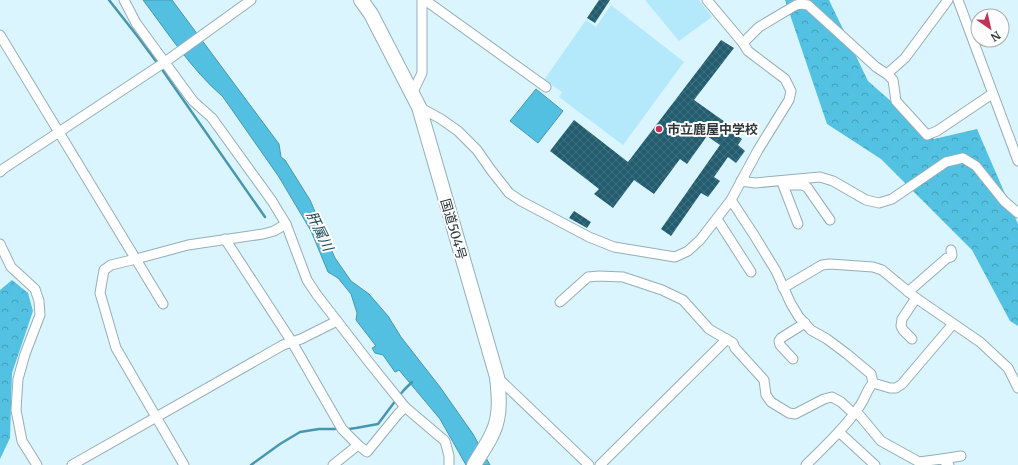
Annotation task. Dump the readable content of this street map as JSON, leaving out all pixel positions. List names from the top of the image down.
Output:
{
  "streets": {
    "highway": ["国道504号"]
  },
  "water": ["肝属川"],
  "places": ["市立鹿屋中学校"],
  "north": "bottom right"
}
